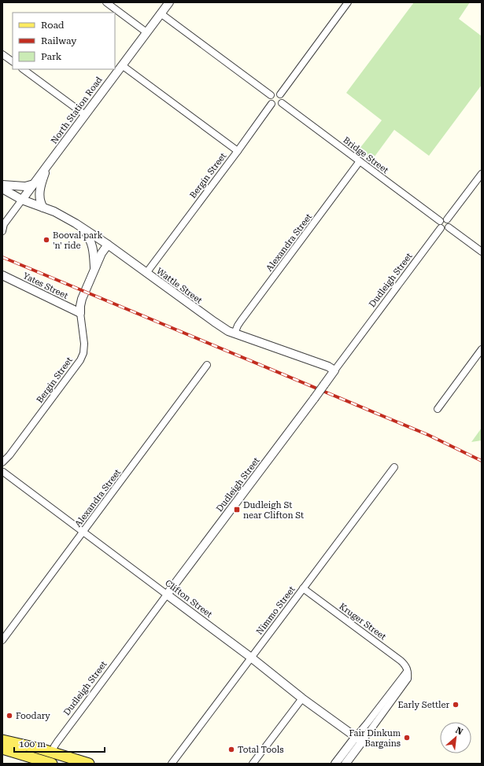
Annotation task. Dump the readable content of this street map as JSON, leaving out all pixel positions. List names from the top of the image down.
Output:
{
  "streets": {
    "street": [
      "North Station Road",
      "Bridge Street",
      "Bergin Street",
      "Alexandra Street",
      "Dudleigh Street",
      "Yates Street",
      "Wattle Street",
      "Clifton Street",
      "Nimmo Street",
      "Kruger Street"
    ]
  },
  "crossings": [
    ["North Station Road", "Wattle Street"],
    ["Bridge Street", "Bergin Street"],
    ["Bridge Street", "Alexandra Street"],
    ["Bridge Street", "Dudleigh Street"],
    ["Bergin Street", "Yates Street"],
    ["Bergin Street", "Wattle Street"],
    ["Alexandra Street", "Wattle Street"],
    ["Alexandra Street", "Clifton Street"],
    ["Dudleigh Street", "Wattle Street"],
    ["Dudleigh Street", "Clifton Street"],
    ["Clifton Street", "Nimmo Street"],
    ["Clifton Street", "Kruger Street"],
    ["Nimmo Street", "Kruger Street"]
  ],
  "places": {
    "other": [
      "Booval park 'n' ride",
      "Early Settler",
      "Foodary",
      "Fair Dinkum Bargains",
      "Total Tools"
    ],
    "transit": ["Dudleigh St near Clifton St"]
  },
  "legend": ["Road", "Railway", "Park"],
  "scale_bar": "100 m",
  "north": "top right"
}
